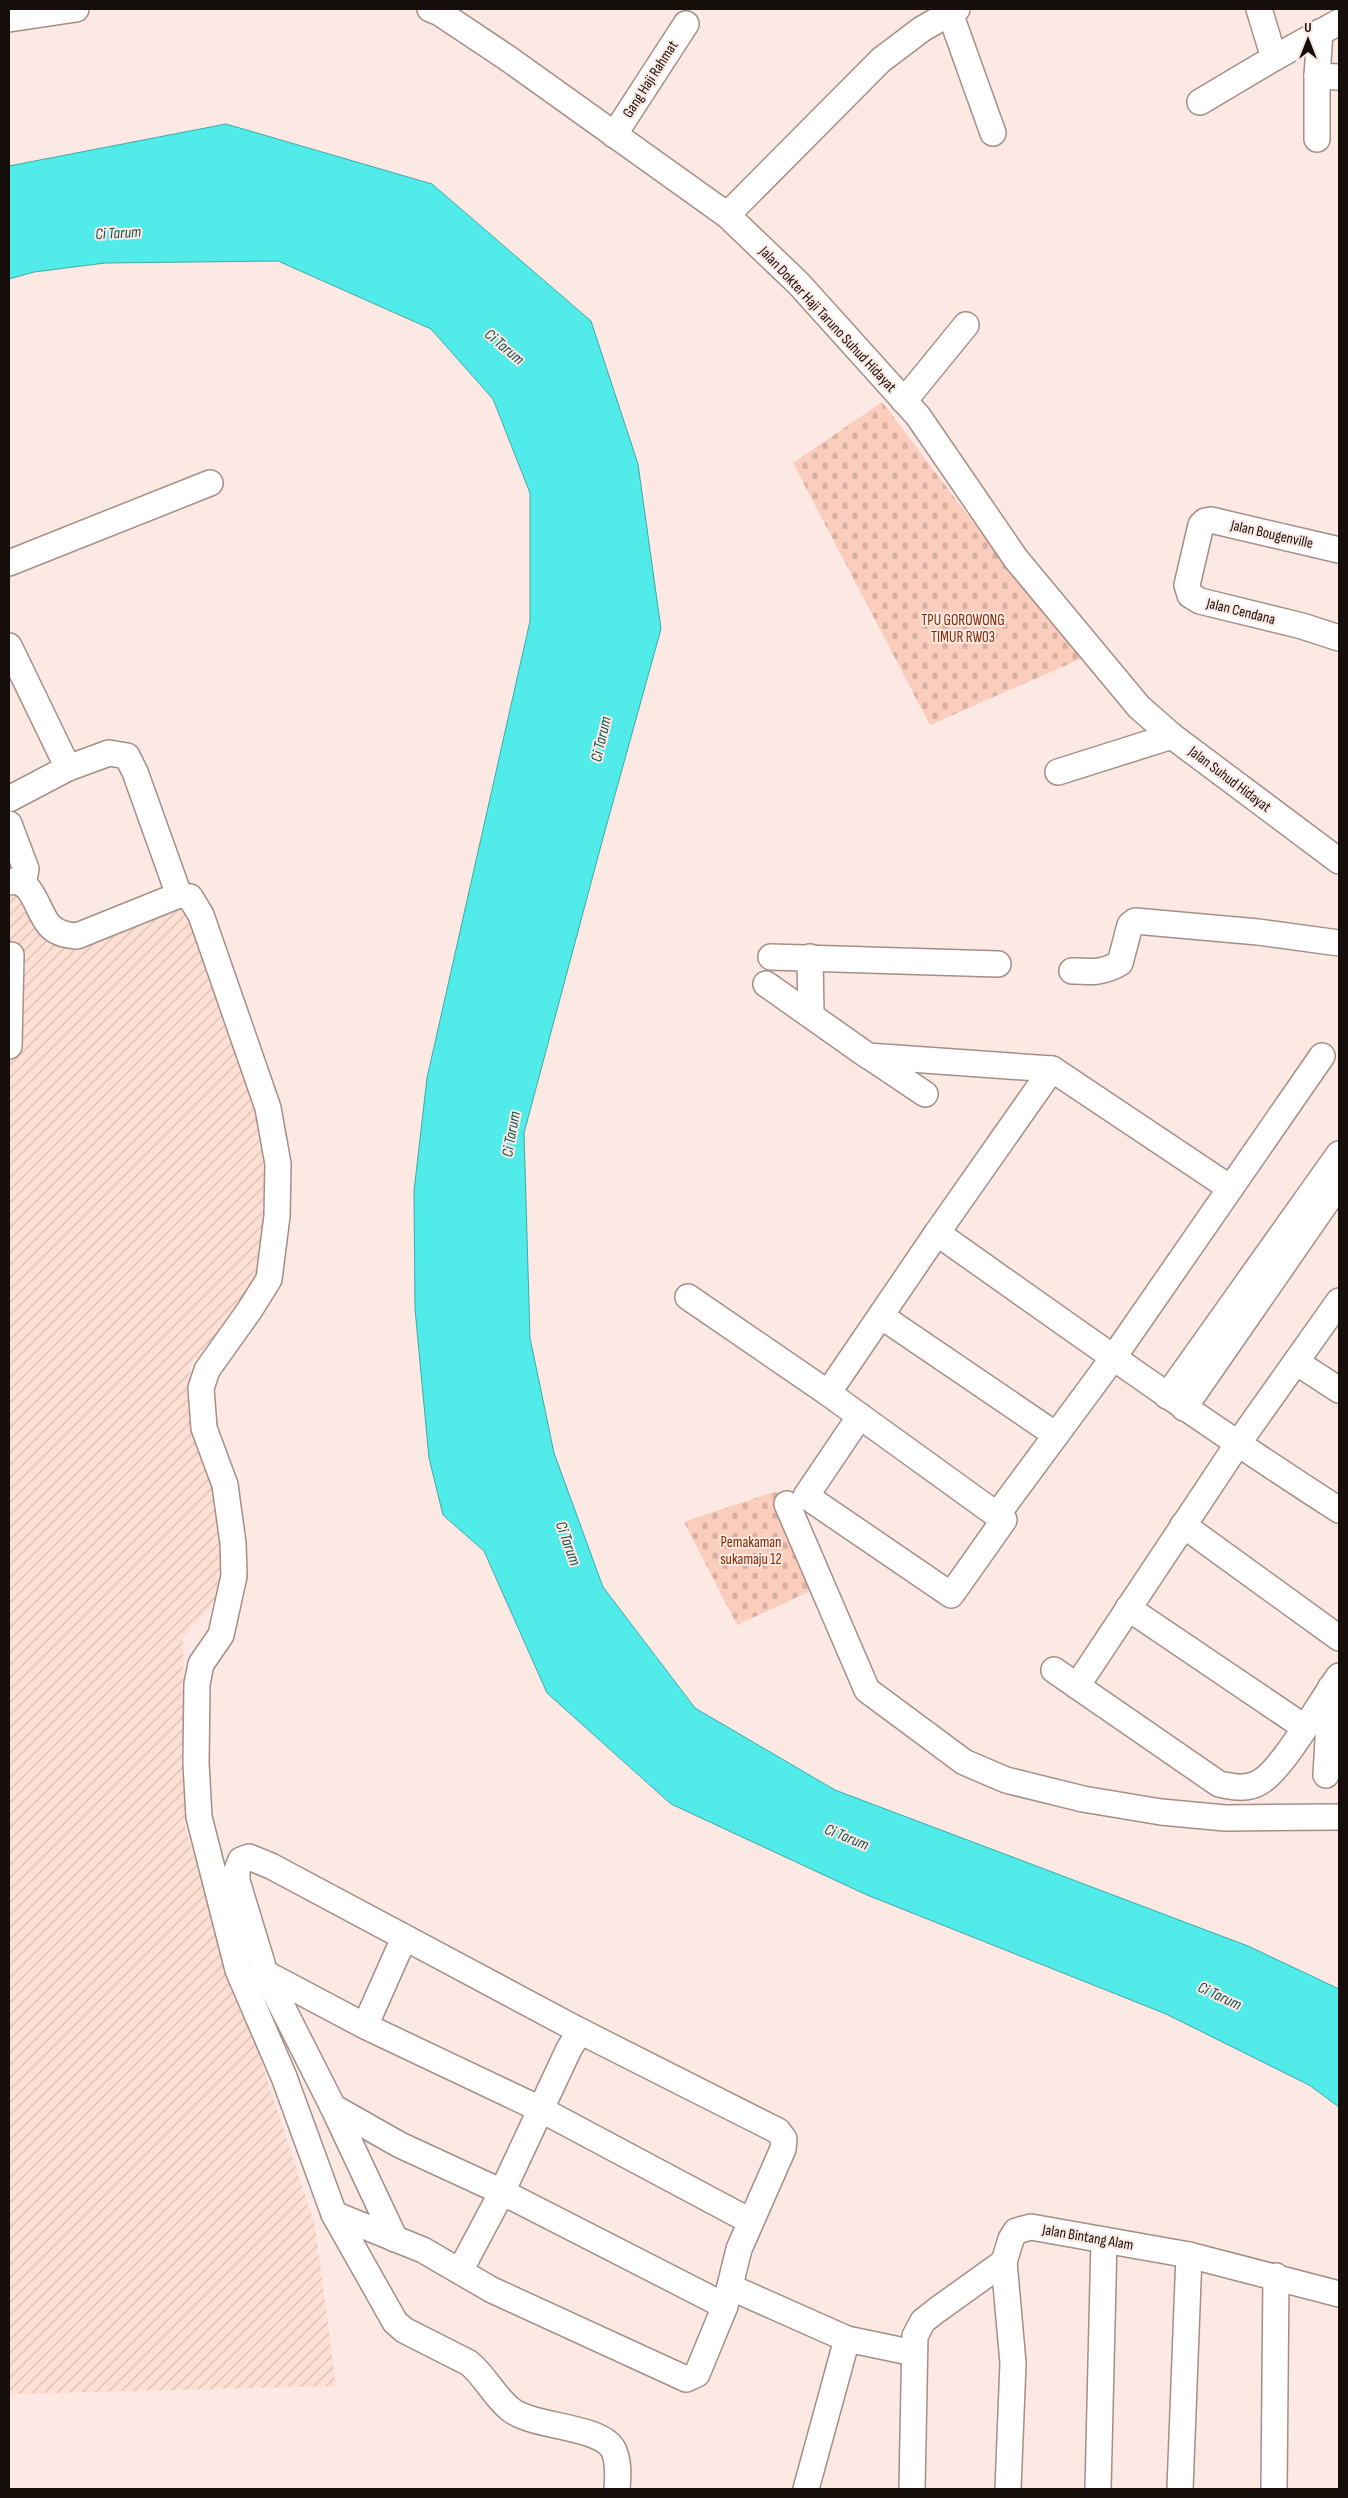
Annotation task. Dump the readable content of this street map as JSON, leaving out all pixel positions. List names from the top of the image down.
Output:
{
  "streets": {
    "street": [
      "Gang Haji Rahmat",
      "Jalan Dokter Haji Taruno Suhud Hidayat",
      "Jalan Bougenville",
      "Jalan Cendana",
      "Jalan Suhud Hidayat",
      "Jalan Bintang Alam"
    ]
  },
  "crossings": [
    ["Gang Haji Rahmat", "Jalan Dokter Haji Taruno Suhud Hidayat"],
    ["Jalan Dokter Haji Taruno Suhud Hidayat", "Jalan Suhud Hidayat"],
    ["Jalan Bougenville", "Jalan Cendana"]
  ],
  "water": ["Ci Tarum"],
  "parks": ["TPU GOROWONG TIMUR RW03", "Pemakaman sukamaju 12"],
  "north": "top"
}
